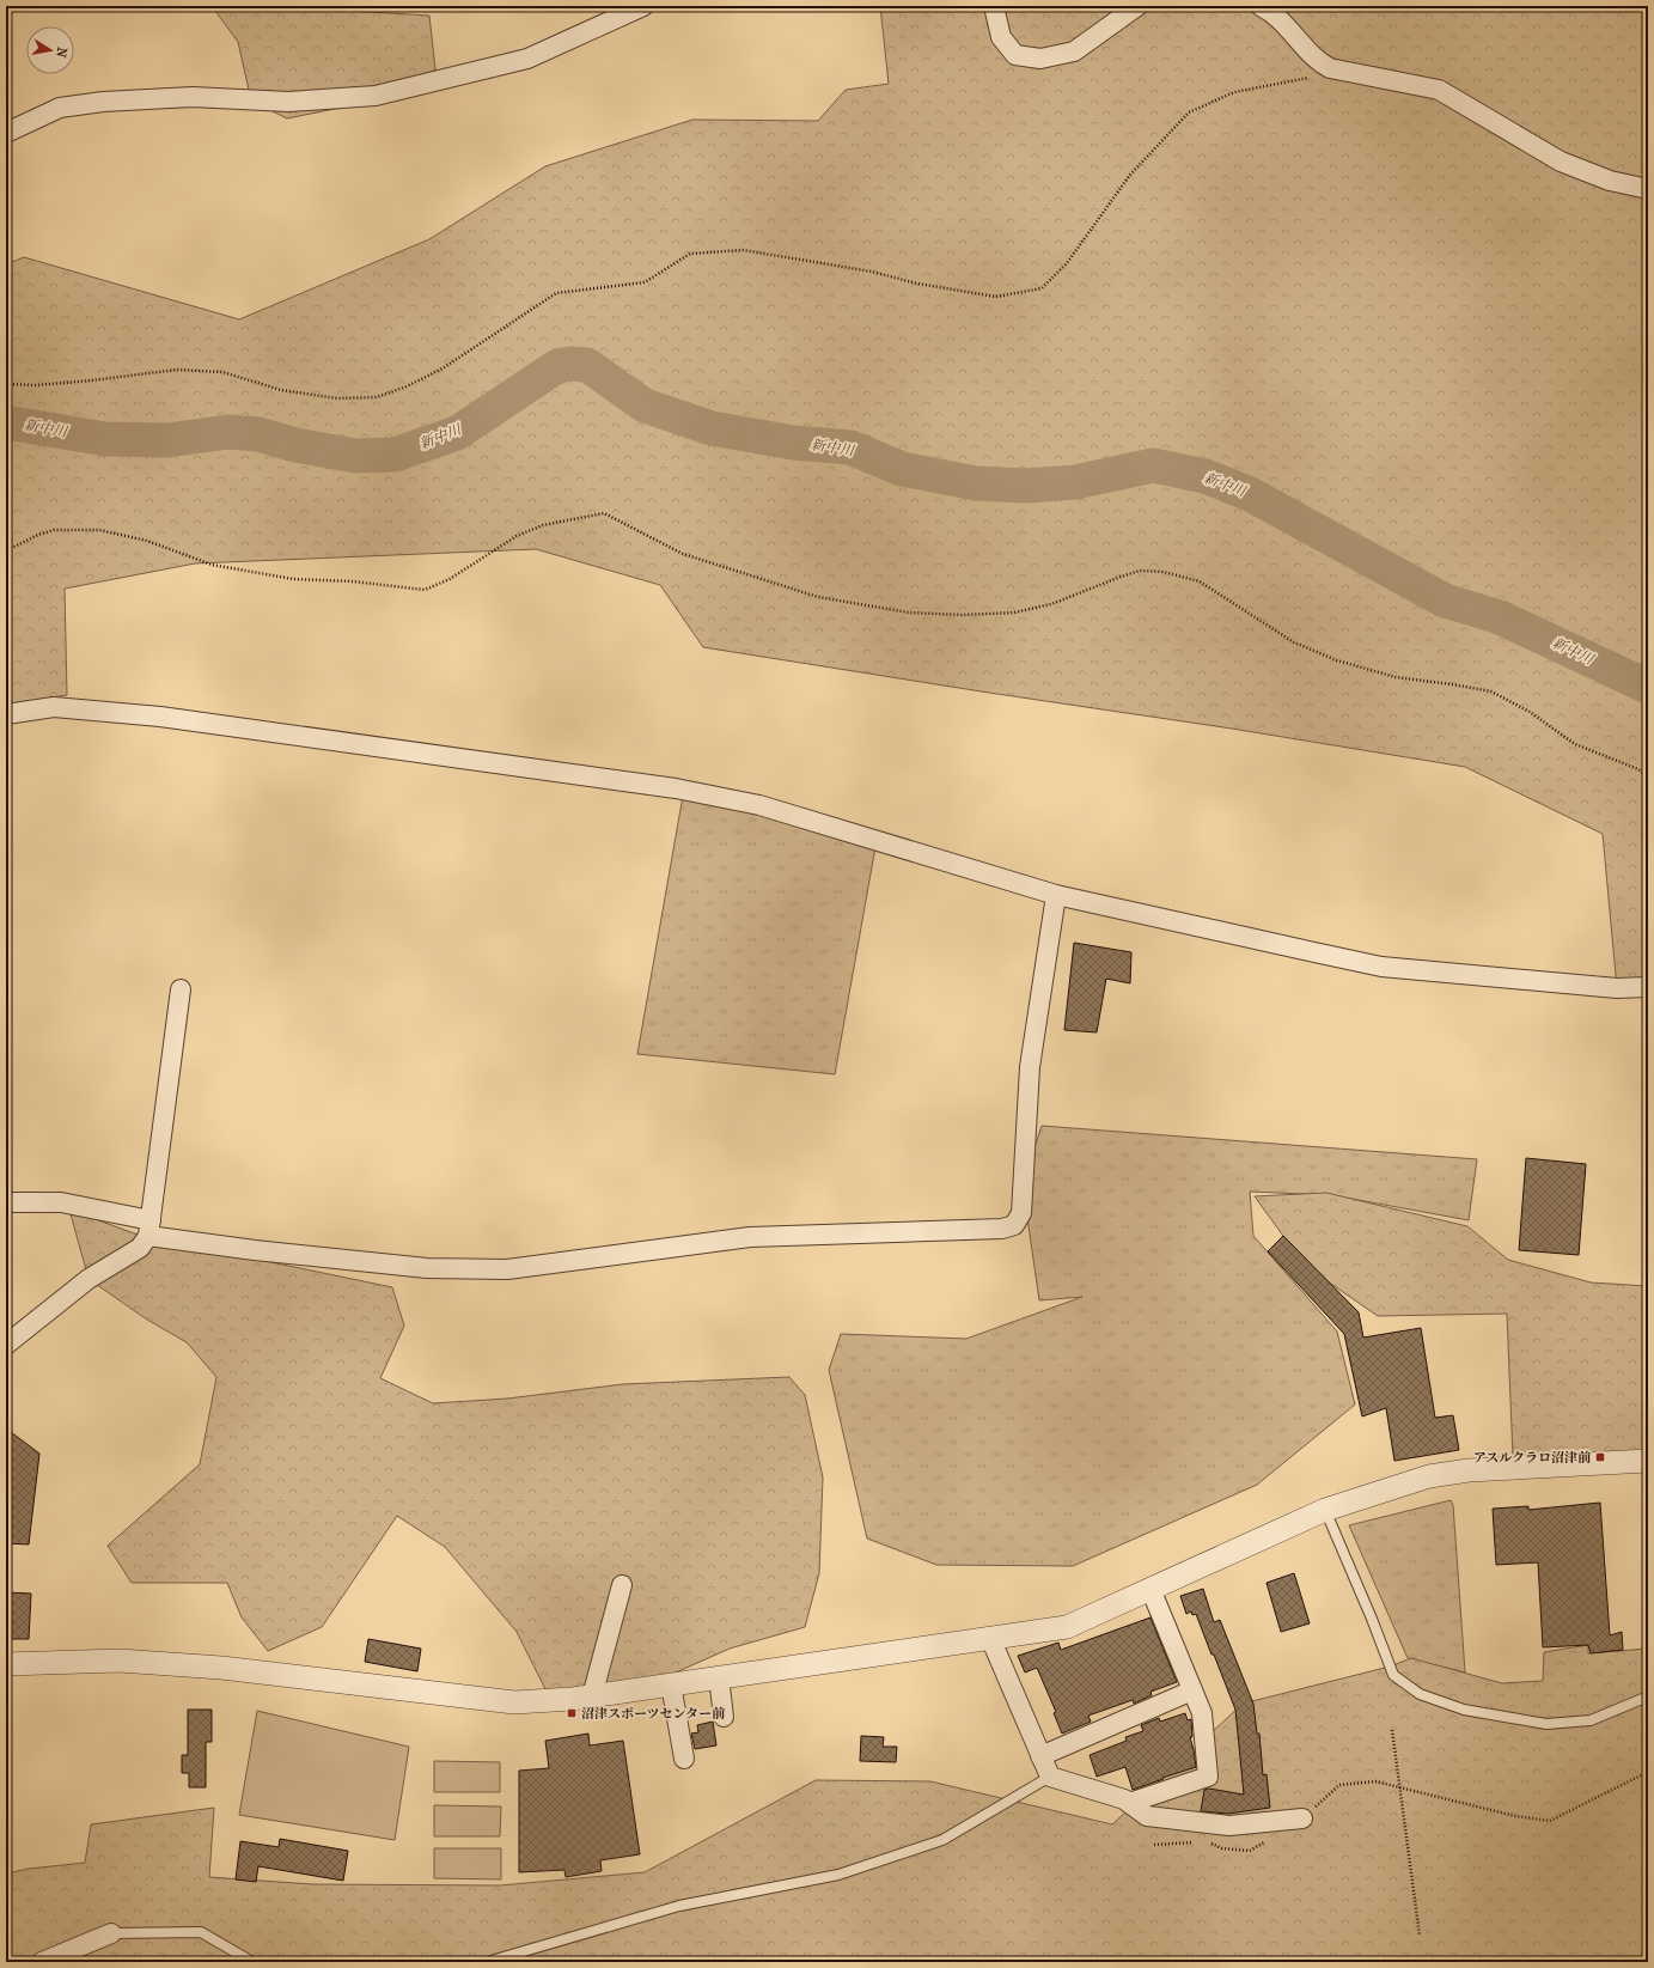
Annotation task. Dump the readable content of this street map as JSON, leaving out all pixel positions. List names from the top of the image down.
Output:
{
  "water": ["新中川"],
  "places": {
    "transit": ["アスルクラロ沼津前", "沼津スポーツセンター前"]
  },
  "north": "right"
}
